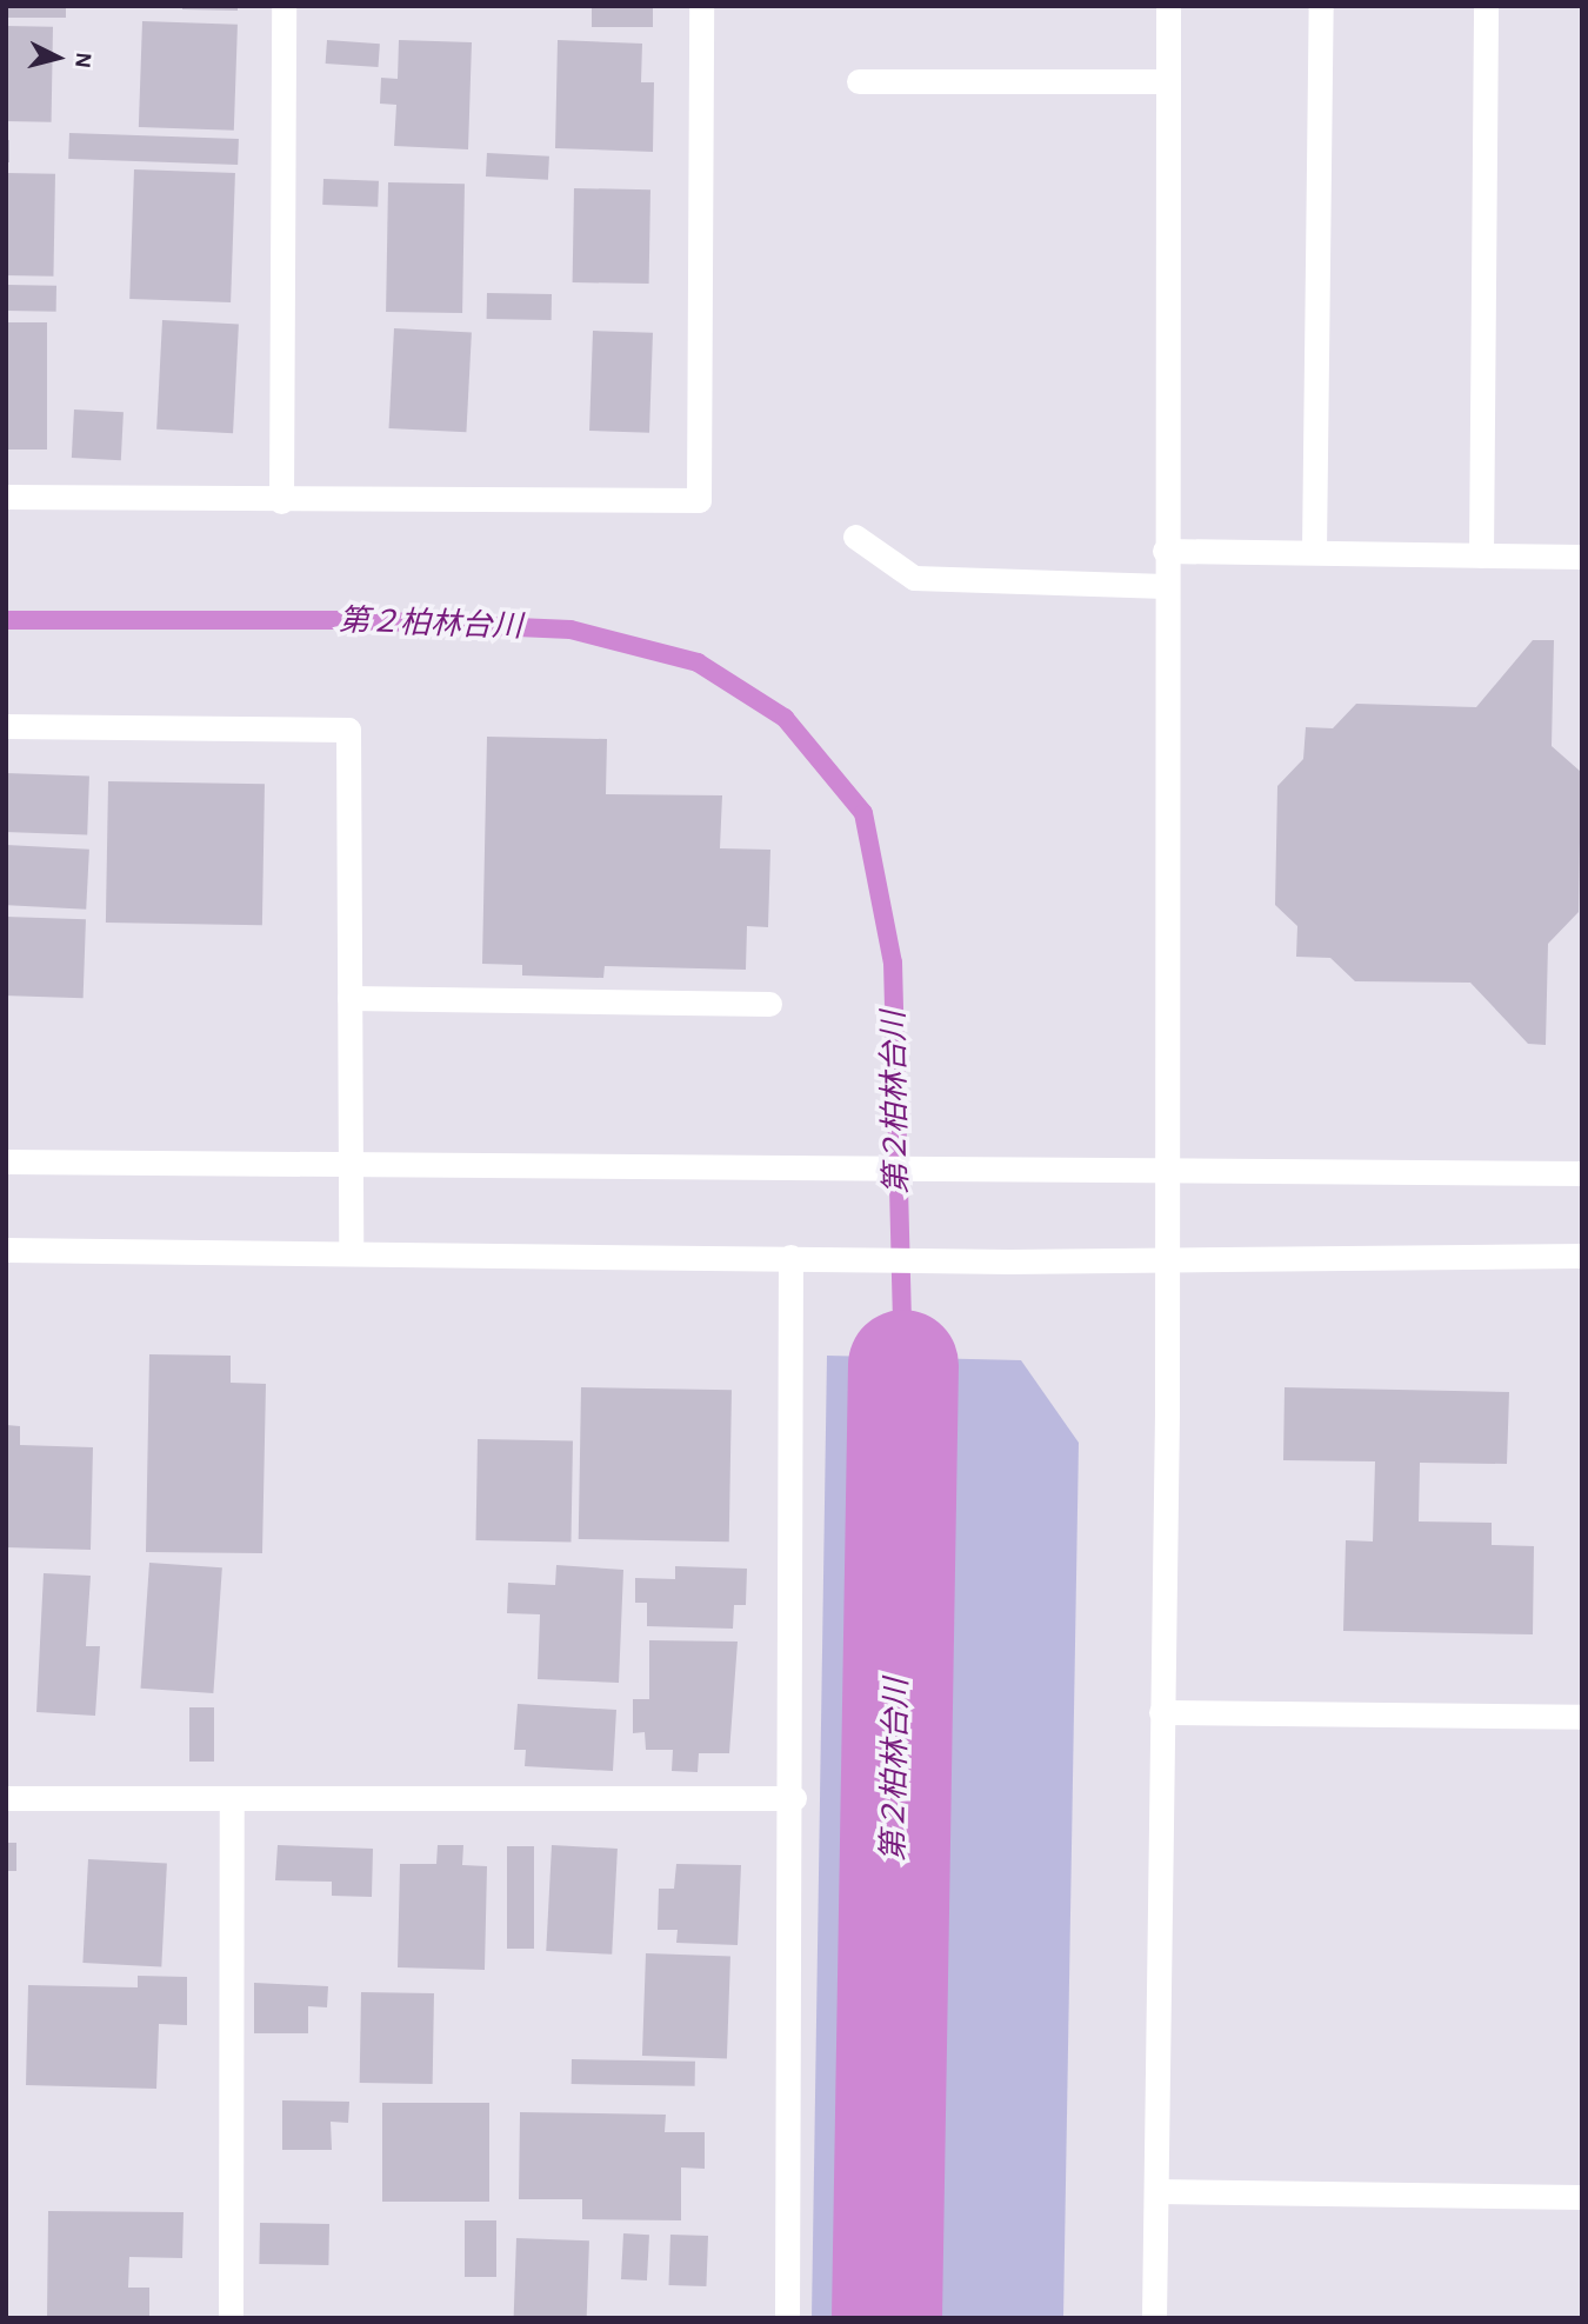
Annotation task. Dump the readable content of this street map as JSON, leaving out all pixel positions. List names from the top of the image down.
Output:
{
  "water": ["第２柏林台川"],
  "north": "right"
}
